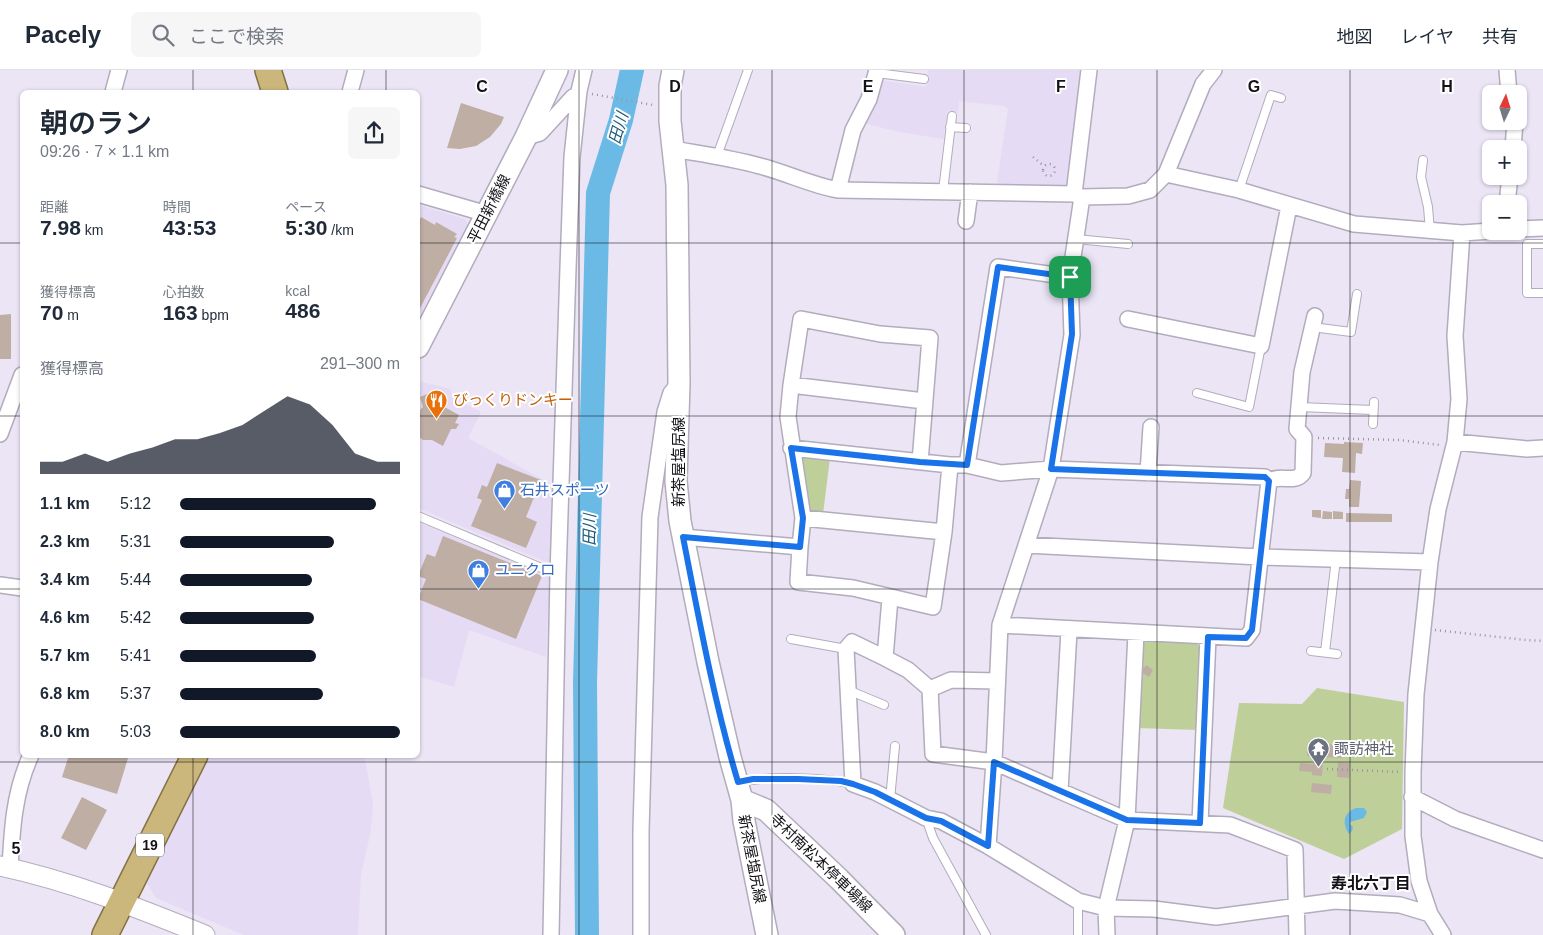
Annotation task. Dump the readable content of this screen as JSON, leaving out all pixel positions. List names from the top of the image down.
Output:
{
  "streets": {
    "highway": ["19"],
    "main road": ["平田新橋線", "新茶屋塩尻線", "寺村南松本停車場線"]
  },
  "crossings": [
    ["新茶屋塩尻線", "寺村南松本停車場線"]
  ],
  "districts": ["寿北六丁目"],
  "water": ["田川"],
  "places": {
    "restaurant": ["びっくりドンキー"],
    "shop": ["石井スポーツ", "ユニクロ"],
    "temple": ["諏訪神社"]
  },
  "north": "top",
  "page": {
    "header": "Pacely",
    "search": "ここで検索",
    "nav": ["地図", "レイヤ", "共有"],
    "map_buttons": ["+", "−"],
    "heading": ["朝のラン", "09:26 · 7 × 1.1 km"],
    "stats": [
      ["距離", "7.98 km"],
      ["時間", "43:53"],
      ["ペース", "5:30 /km"],
      ["獲得標高", "70 m"],
      ["心拍数", "163 bpm"],
      ["kcal", "486"]
    ],
    "chart": ["獲得標高", "291–300 m"],
    "list": [
      {
        "name": "1.1 km",
        "note": "5:12"
      },
      {
        "name": "2.3 km",
        "note": "5:31"
      },
      {
        "name": "3.4 km",
        "note": "5:44"
      },
      {
        "name": "4.6 km",
        "note": "5:42"
      },
      {
        "name": "5.7 km",
        "note": "5:41"
      },
      {
        "name": "6.8 km",
        "note": "5:37"
      },
      {
        "name": "8.0 km",
        "note": "5:03"
      }
    ]
  },
  "grid": {
    "columns": [
      "C",
      "D",
      "E",
      "F",
      "G",
      "H"
    ],
    "rows": ["5"]
  }
}
